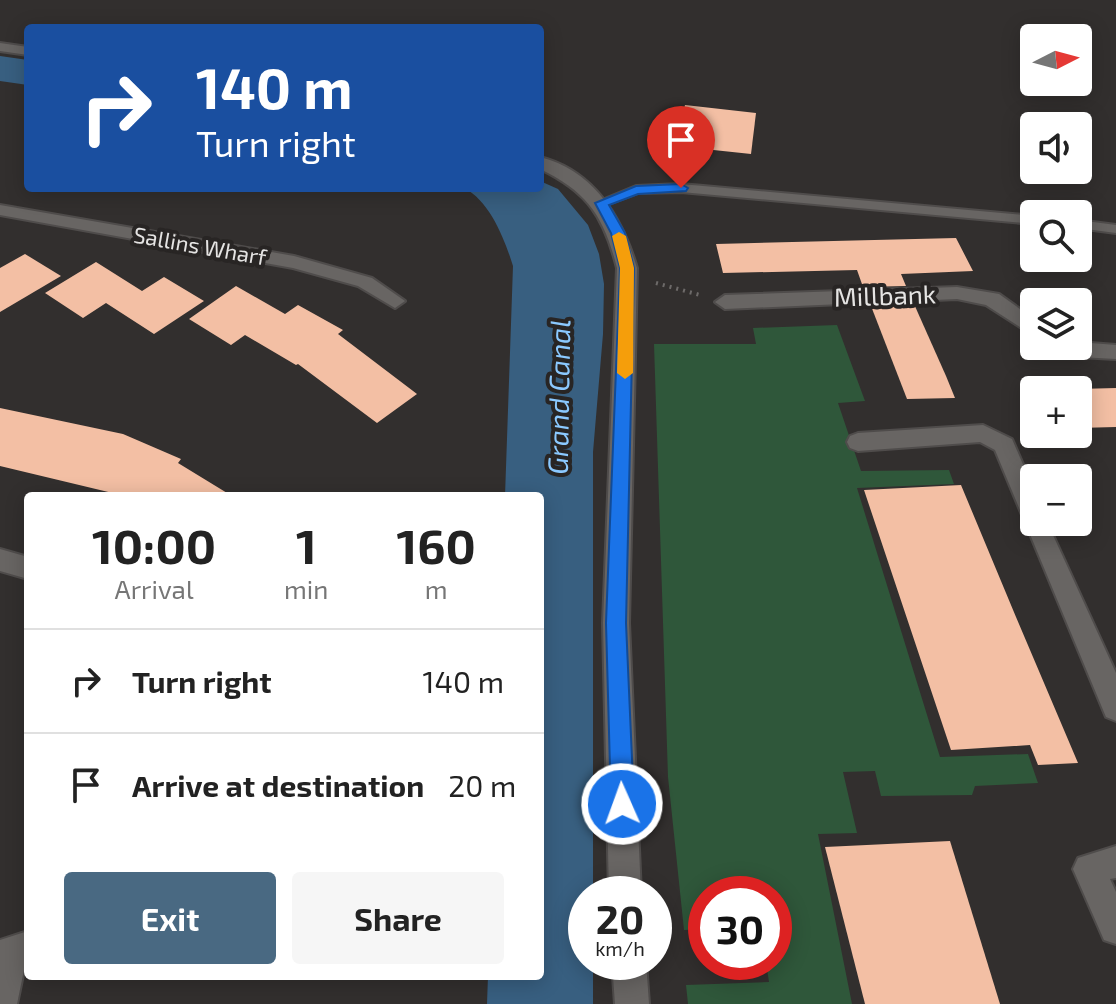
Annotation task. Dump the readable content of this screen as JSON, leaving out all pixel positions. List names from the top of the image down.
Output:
{
  "streets": {
    "street": ["Sallins Wharf", "Millbank"]
  },
  "water": ["Grand Canal"],
  "north": "right",
  "page": {
    "map_buttons": ["+", "−"],
    "turn": ["140 m", "Turn right"],
    "eta": [
      "10:00",
      "Arrival",
      "1",
      "min",
      "160",
      "m"
    ],
    "list": [
      {
        "name": "Turn right",
        "value": "140 m"
      },
      {
        "name": "Arrive at destination",
        "value": "20 m"
      }
    ],
    "buttons": ["Exit", "Share"],
    "speed": "20 km/h",
    "limit": "30"
  }
}
